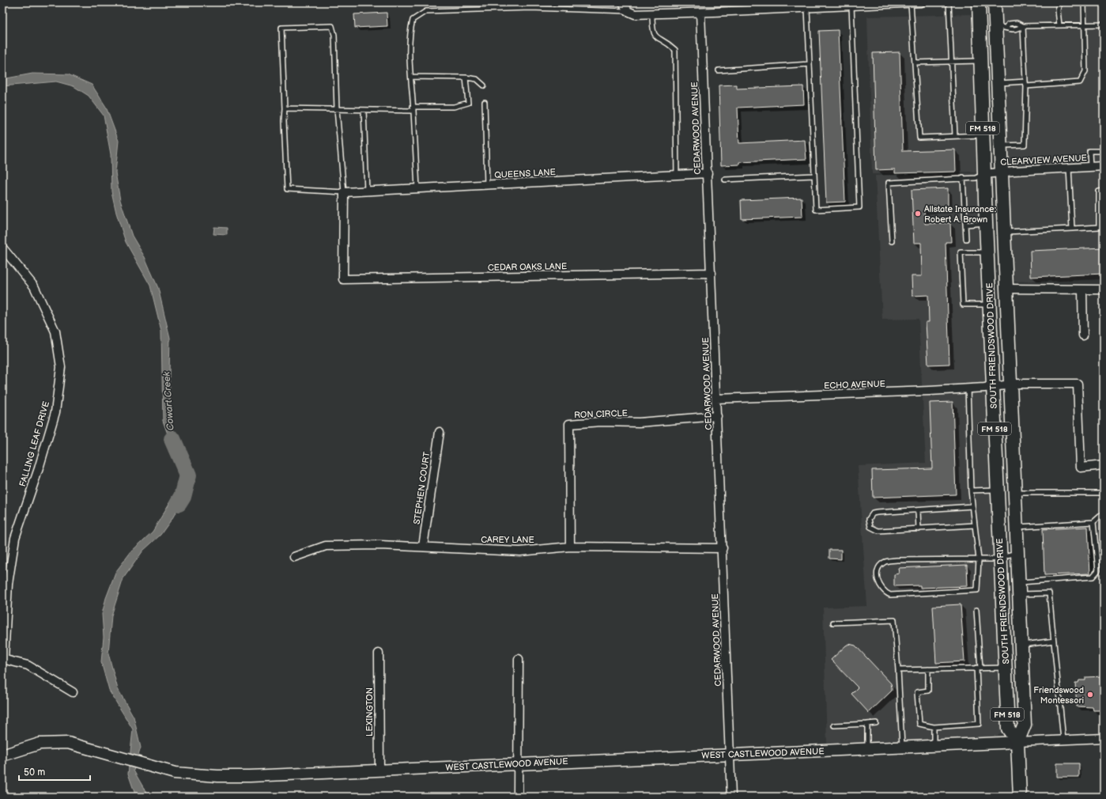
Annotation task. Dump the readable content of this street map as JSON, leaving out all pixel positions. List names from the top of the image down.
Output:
{
  "streets": {
    "main road": ["FM 518", "SOUTH FRIENDSWOOD DRIVE"],
    "street": [
      "CEDARWOOD AVENUE",
      "CLEARVIEW AVENUE",
      "QUEENS LANE",
      "CEDAR OAKS LANE",
      "ECHO AVENUE",
      "RON CIRCLE",
      "FALLING LEAF DRIVE",
      "STEPHEN COURT",
      "CAREY LANE",
      "LEXINGTON",
      "WEST CASTLEWOOD AVENUE"
    ]
  },
  "crossings": [
    ["CEDARWOOD AVENUE", "QUEENS LANE"],
    ["CEDARWOOD AVENUE", "CEDAR OAKS LANE"],
    ["CEDARWOOD AVENUE", "ECHO AVENUE"],
    ["CEDARWOOD AVENUE", "RON CIRCLE"],
    ["CEDARWOOD AVENUE", "CAREY LANE"],
    ["CEDARWOOD AVENUE", "WEST CASTLEWOOD AVENUE"],
    ["CLEARVIEW AVENUE", "SOUTH FRIENDSWOOD DRIVE"],
    ["QUEENS LANE", "CEDAR OAKS LANE"],
    ["SOUTH FRIENDSWOOD DRIVE", "ECHO AVENUE"],
    ["SOUTH FRIENDSWOOD DRIVE", "WEST CASTLEWOOD AVENUE"],
    ["RON CIRCLE", "CAREY LANE"],
    ["STEPHEN COURT", "CAREY LANE"],
    ["LEXINGTON", "WEST CASTLEWOOD AVENUE"]
  ],
  "water": ["Cowart Creek"],
  "places": ["Allstate Insurance: Robert A. Brown", "Friendswood Montessori"],
  "scale_bar": "50 m"
}
